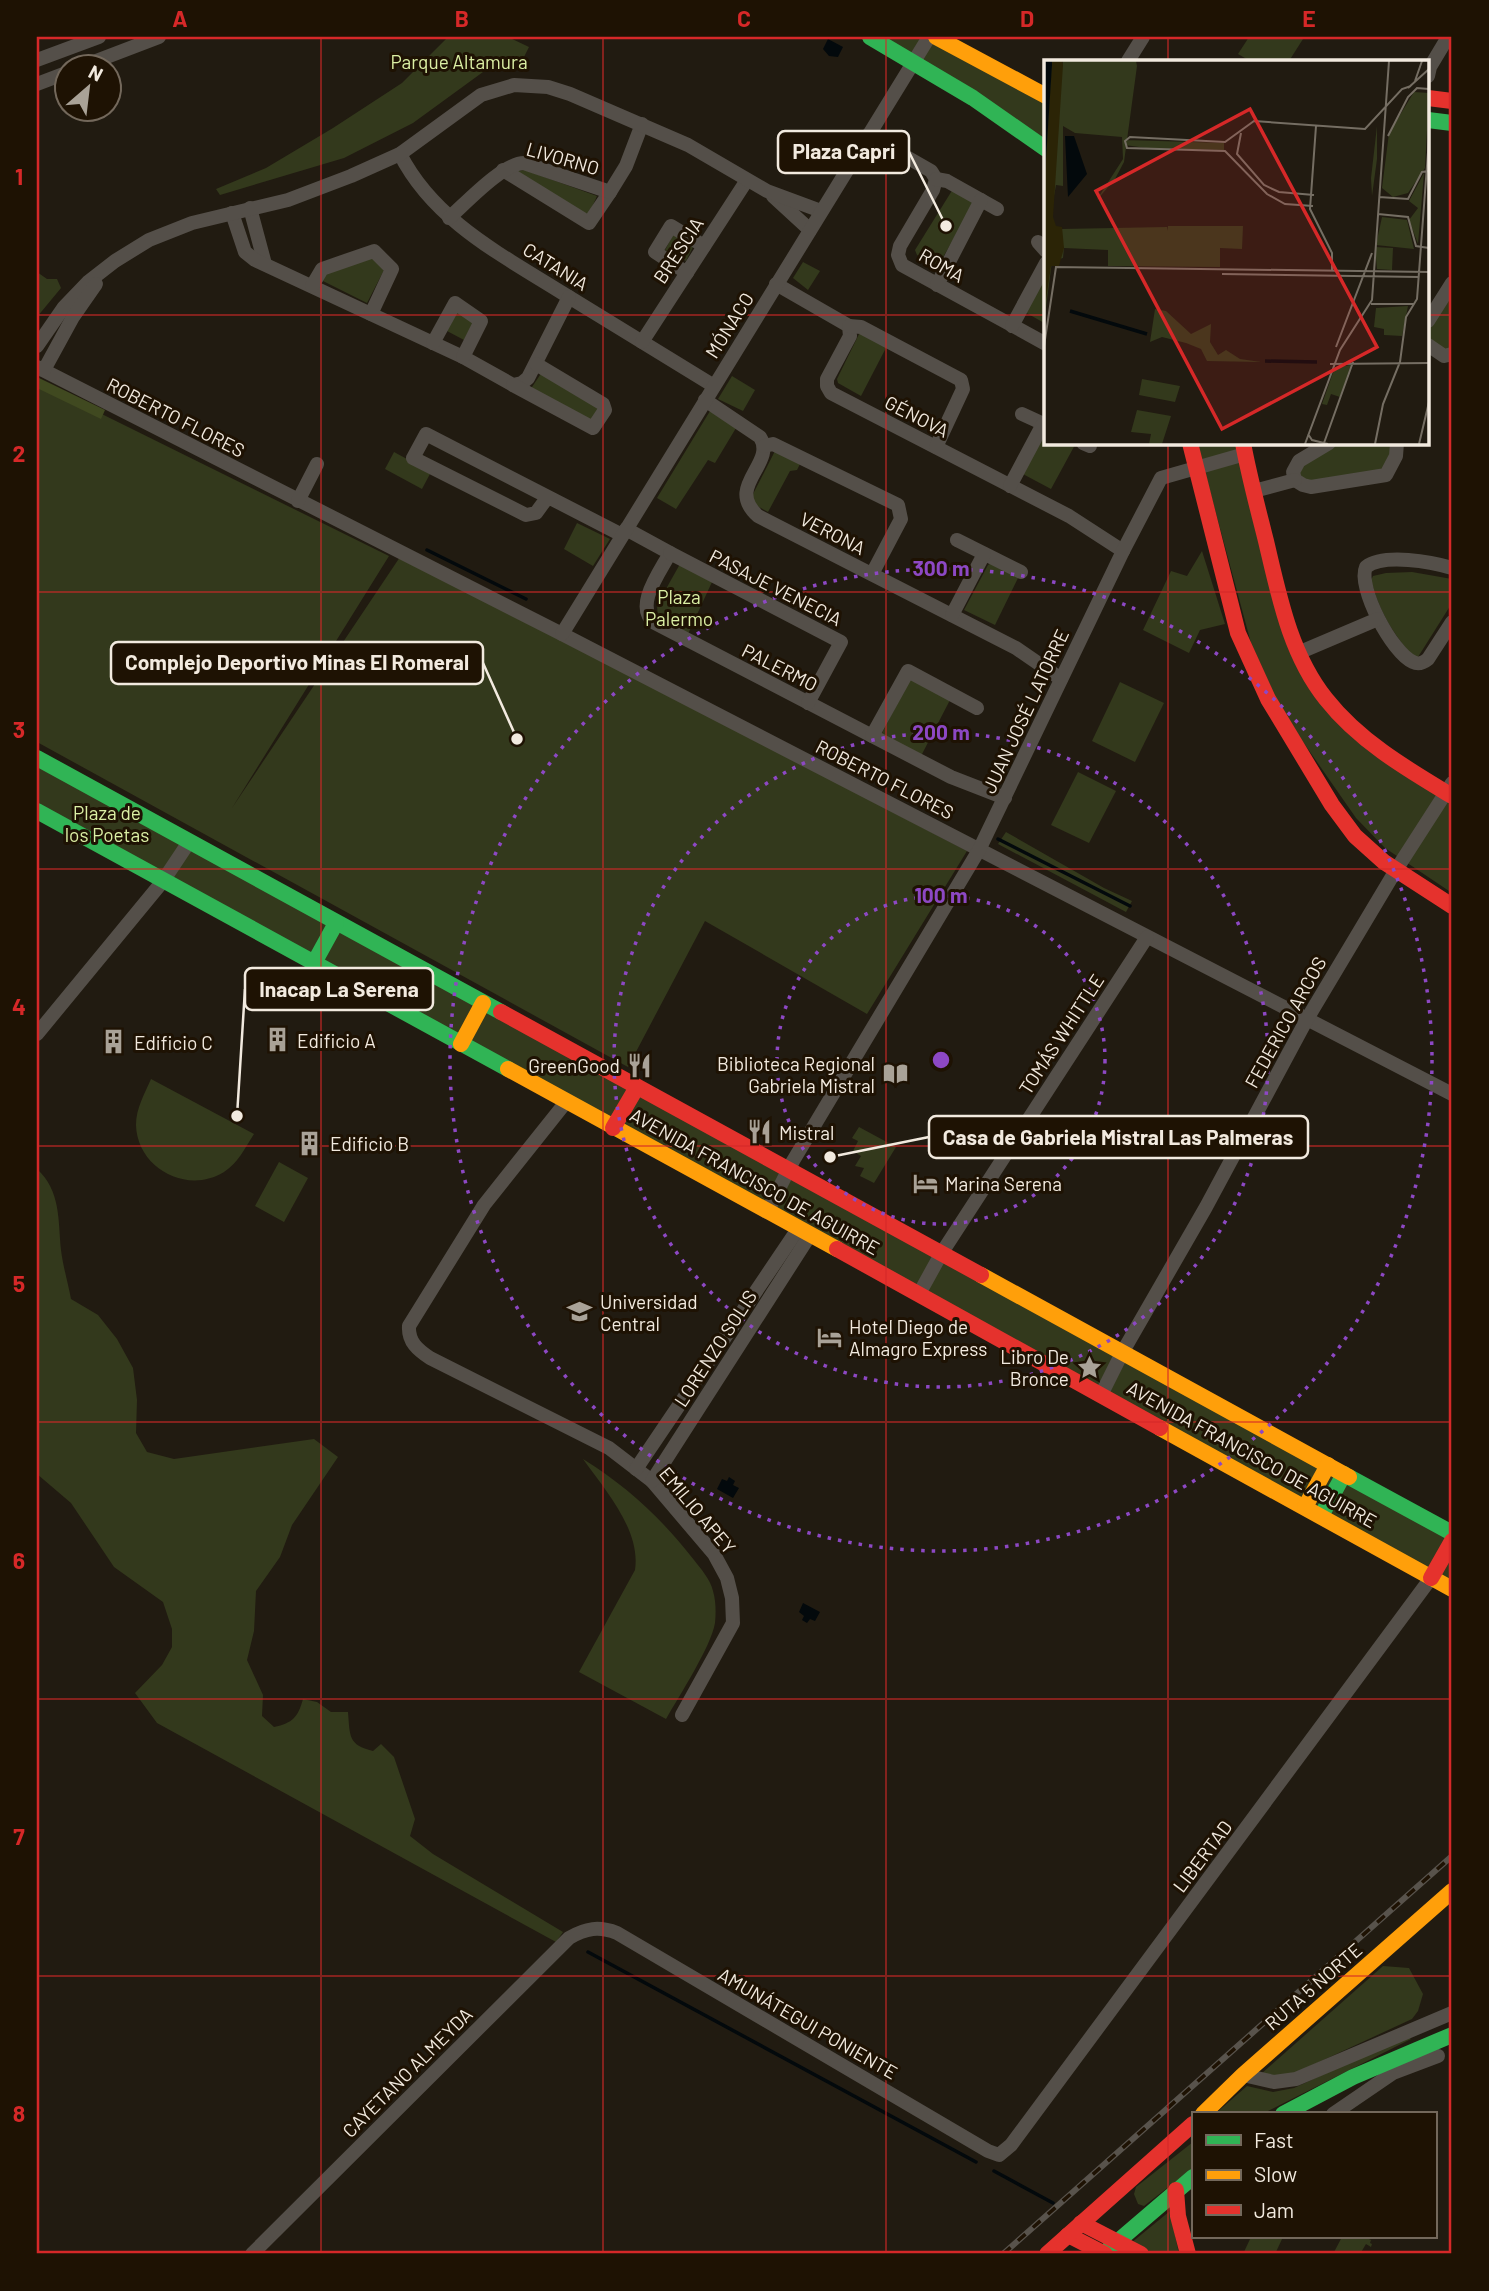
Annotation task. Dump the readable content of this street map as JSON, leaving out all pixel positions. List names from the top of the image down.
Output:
{
  "streets": {
    "main road": ["AVENIDA FRANCISCO DE AGUIRRE", "RUTA 5 NORTE"],
    "street": [
      "LIVORNO",
      "BRESCIA",
      "ROMA",
      "CATANIA",
      "MÓNACO",
      "GÉNOVA",
      "ROBERTO FLORES",
      "VERONA",
      "PASAJE VENECIA",
      "PALERMO",
      "JUAN JOSÉ LATORRE",
      "FEDERICO ARCOS",
      "TOMÁS WHITTLE",
      "LORENZO SOLIS",
      "EMILIO APEY",
      "LIBERTAD",
      "AMUNÁTEGUI PONIENTE",
      "CAYETANO ALMEYDA"
    ]
  },
  "crossings": [
    ["LIVORNO", "CATANIA"],
    ["BRESCIA", "CATANIA"],
    ["CATANIA", "MÓNACO"],
    ["MÓNACO", "ROBERTO FLORES"],
    ["GÉNOVA", "JUAN JOSÉ LATORRE"],
    ["ROBERTO FLORES", "JUAN JOSÉ LATORRE"],
    ["ROBERTO FLORES", "FEDERICO ARCOS"],
    ["ROBERTO FLORES", "TOMÁS WHITTLE"],
    ["VERONA", "JUAN JOSÉ LATORRE"],
    ["PASAJE VENECIA", "PALERMO"],
    ["PALERMO", "JUAN JOSÉ LATORRE"],
    ["JUAN JOSÉ LATORRE", "AVENIDA FRANCISCO DE AGUIRRE"],
    ["FEDERICO ARCOS", "AVENIDA FRANCISCO DE AGUIRRE"],
    ["TOMÁS WHITTLE", "AVENIDA FRANCISCO DE AGUIRRE"],
    ["AVENIDA FRANCISCO DE AGUIRRE", "LORENZO SOLIS"],
    ["AVENIDA FRANCISCO DE AGUIRRE", "EMILIO APEY"],
    ["AVENIDA FRANCISCO DE AGUIRRE", "LIBERTAD"],
    ["LORENZO SOLIS", "EMILIO APEY"],
    ["LIBERTAD", "AMUNÁTEGUI PONIENTE"],
    ["AMUNÁTEGUI PONIENTE", "CAYETANO ALMEYDA"]
  ],
  "parks": ["Parque Altamura", "Plaza Palermo", "Plaza de los Poetas"],
  "places": {
    "other": [
      "Plaza Capri",
      "Complejo Deportivo Minas El Romeral",
      "Inacap La Serena",
      "Casa de Gabriela Mistral Las Palmeras"
    ],
    "building": ["Edificio A", "Edificio C", "Edificio B"],
    "restaurant": ["GreenGood", "Mistral"],
    "library": ["Biblioteca Regional Gabriela Mistral"],
    "hotel": ["Marina Serena", "Hotel Diego de Almagro Express"],
    "school or university": ["Universidad Central"],
    "place": ["Libro De Bronce"]
  },
  "legend": ["Fast", "Slow", "Jam"],
  "north": "top right",
  "grid": {
    "columns": [
      "A",
      "B",
      "C",
      "D",
      "E"
    ],
    "rows": [
      "1",
      "2",
      "3",
      "4",
      "5",
      "6",
      "7",
      "8"
    ]
  },
  "rings": ["300 m", "200 m", "100 m"]
}
